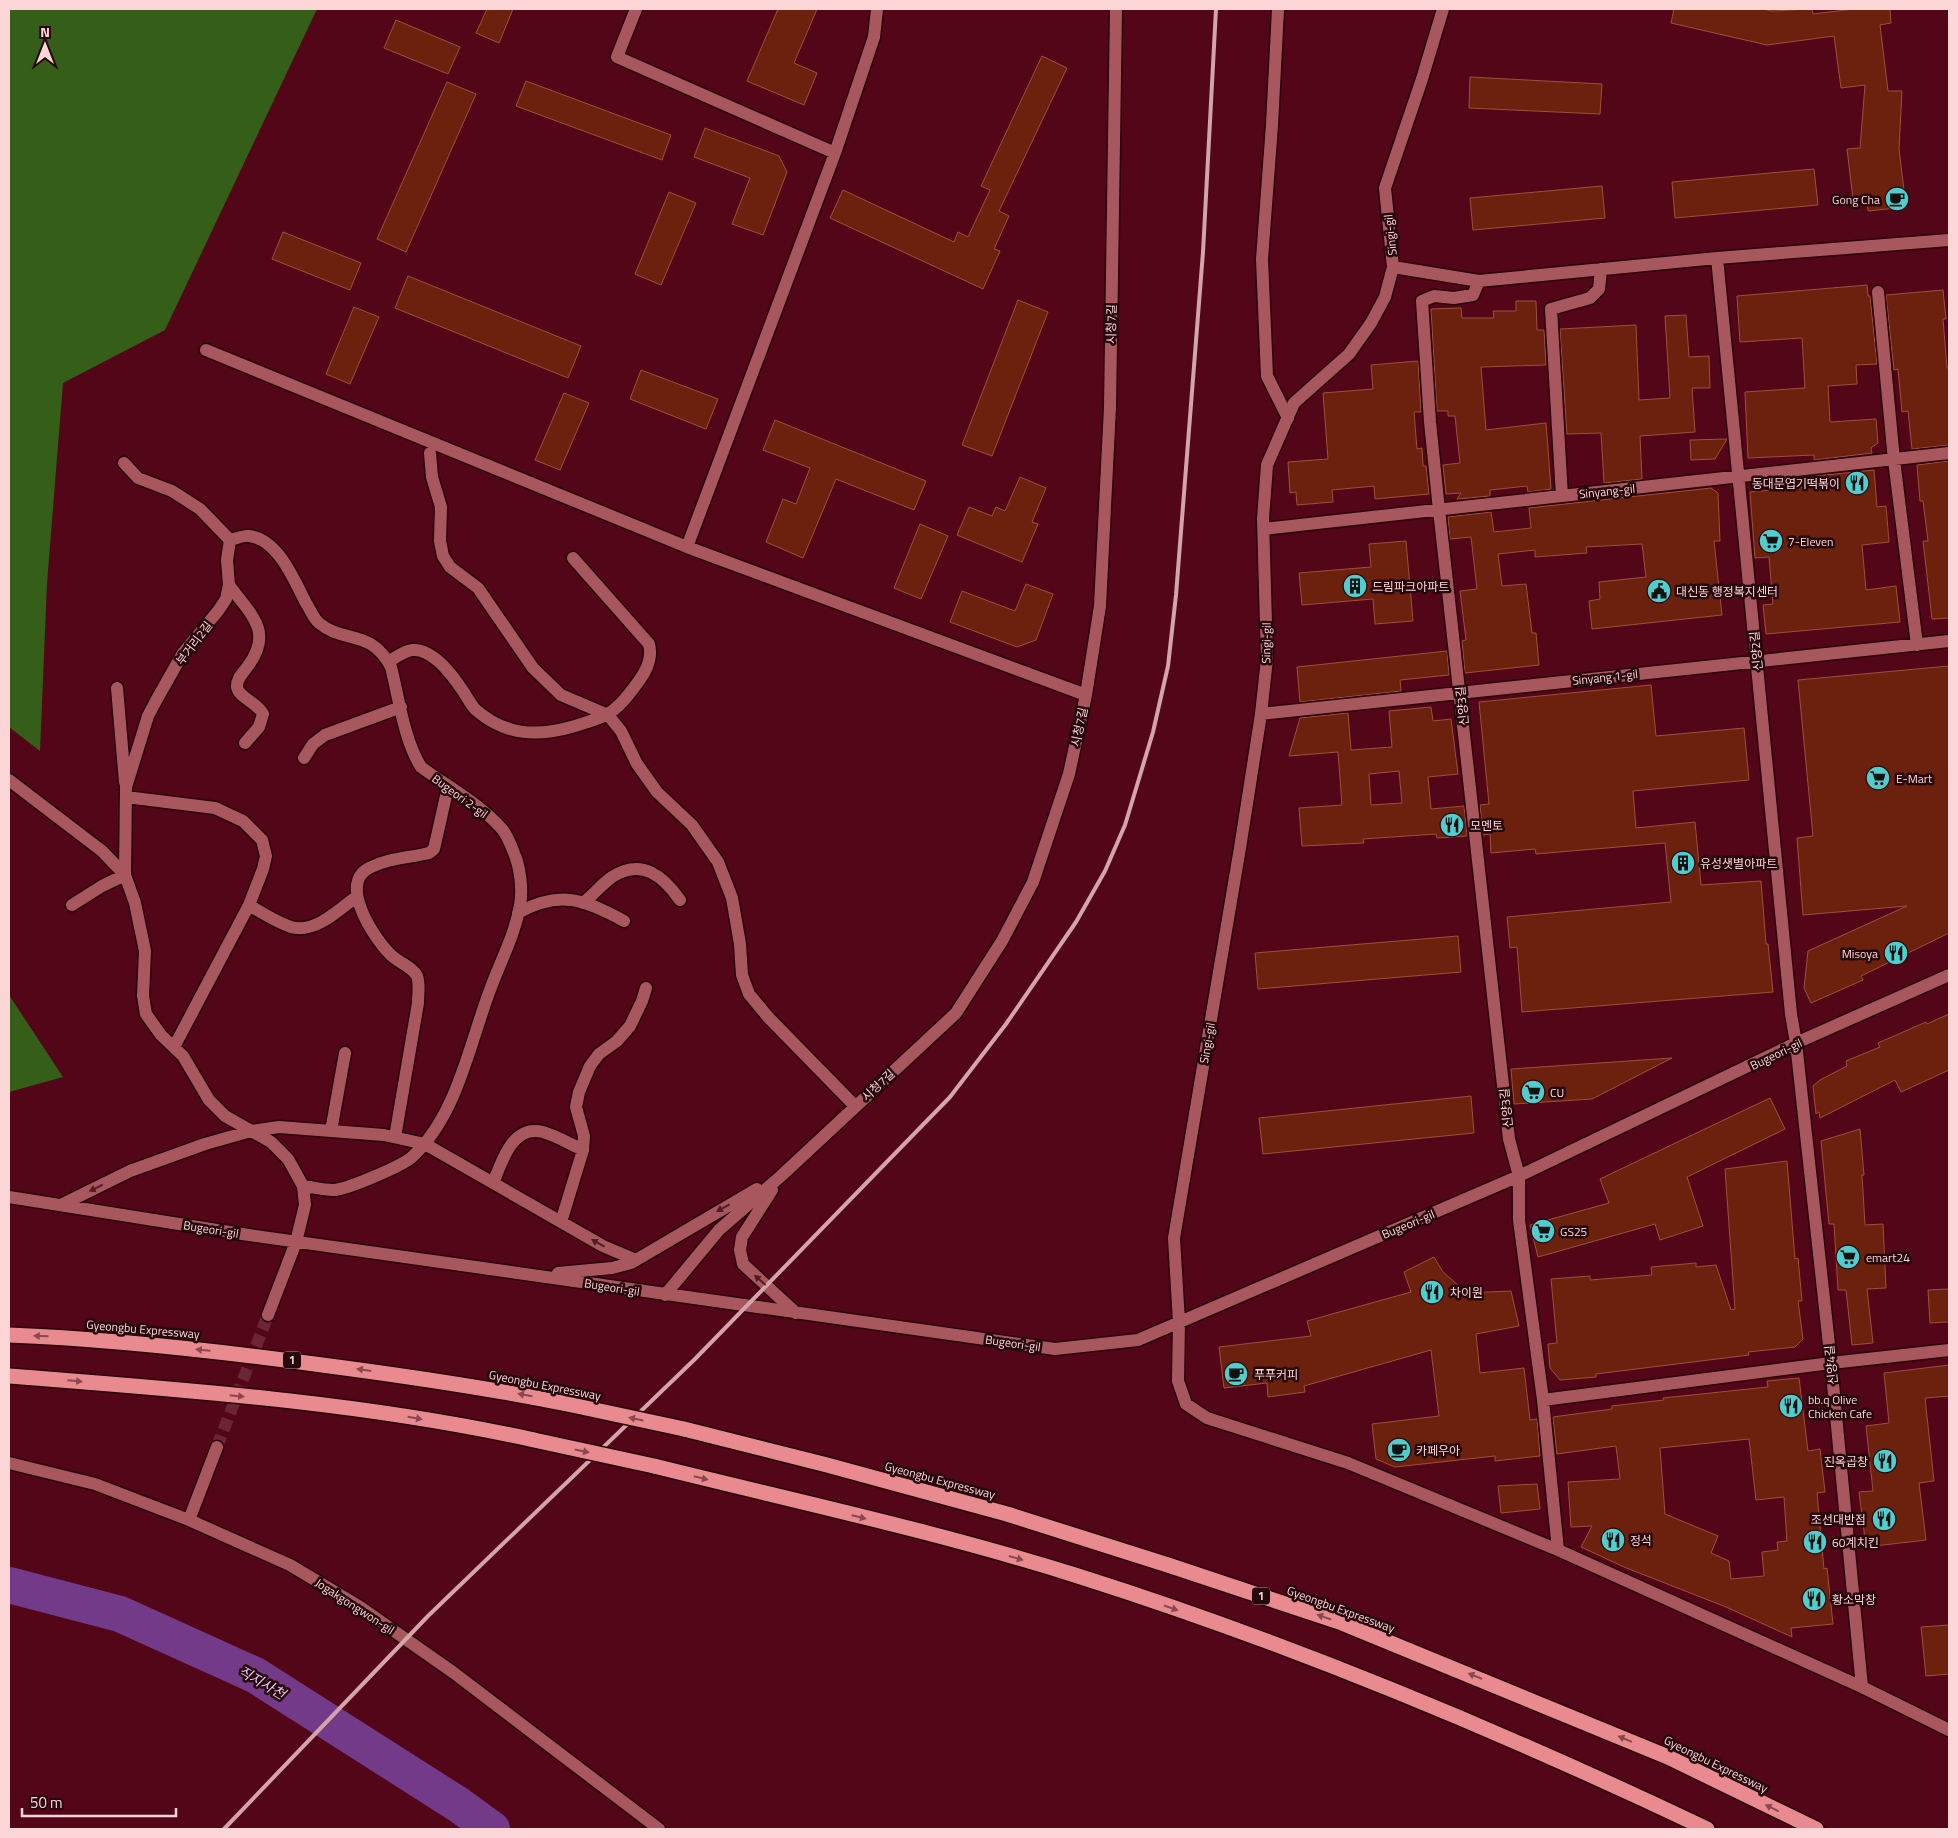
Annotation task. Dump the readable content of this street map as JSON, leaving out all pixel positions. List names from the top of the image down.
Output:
{
  "streets": {
    "highway": ["Gyeongbu Expressway", "1"],
    "street": [
      "Singi-gil",
      "시청7길",
      "Sinyang-gil",
      "부거리2길",
      "신양2길",
      "Sinyang 1-gil",
      "신양3길",
      "Bugeori 2-gil",
      "Bugeori-gil",
      "신양4길",
      "Jogakgongwon-gil"
    ]
  },
  "crossings": [
    ["Singi-gil", "Sinyang-gil"],
    ["Singi-gil", "Sinyang 1-gil"],
    ["Singi-gil", "Bugeori-gil"],
    ["Singi-gil", "신양4길"],
    ["시청7길", "Bugeori-gil"],
    ["Sinyang-gil", "신양2길"],
    ["Sinyang-gil", "신양3길"],
    ["부거리2길", "Bugeori 2-gil"],
    ["신양2길", "Sinyang 1-gil"],
    ["신양2길", "Bugeori-gil"],
    ["신양2길", "신양4길"],
    ["Sinyang 1-gil", "신양3길"],
    ["신양3길", "Bugeori-gil"],
    ["Bugeori-gil", "신양4길"]
  ],
  "water": ["직지사천"],
  "places": {
    "cafe": ["Gong Cha", "푸푸커피", "카페우아"],
    "restaurant": [
      "동대문엽기떡볶이",
      "모멘토",
      "Misoya",
      "차이원",
      "bb.q Olive Chicken Cafe",
      "진옥곱창",
      "조선대반점",
      "정석",
      "60계치킨",
      "황소막창"
    ],
    "supermarket": [
      "7-Eleven",
      "E-Mart",
      "CU",
      "GS25",
      "emart24"
    ],
    "building": ["드림파크아파트", "유성샛별아파트"],
    "public building": ["대신동 행정복지센터"]
  },
  "scale_bar": "50 m",
  "north": "top"
}
